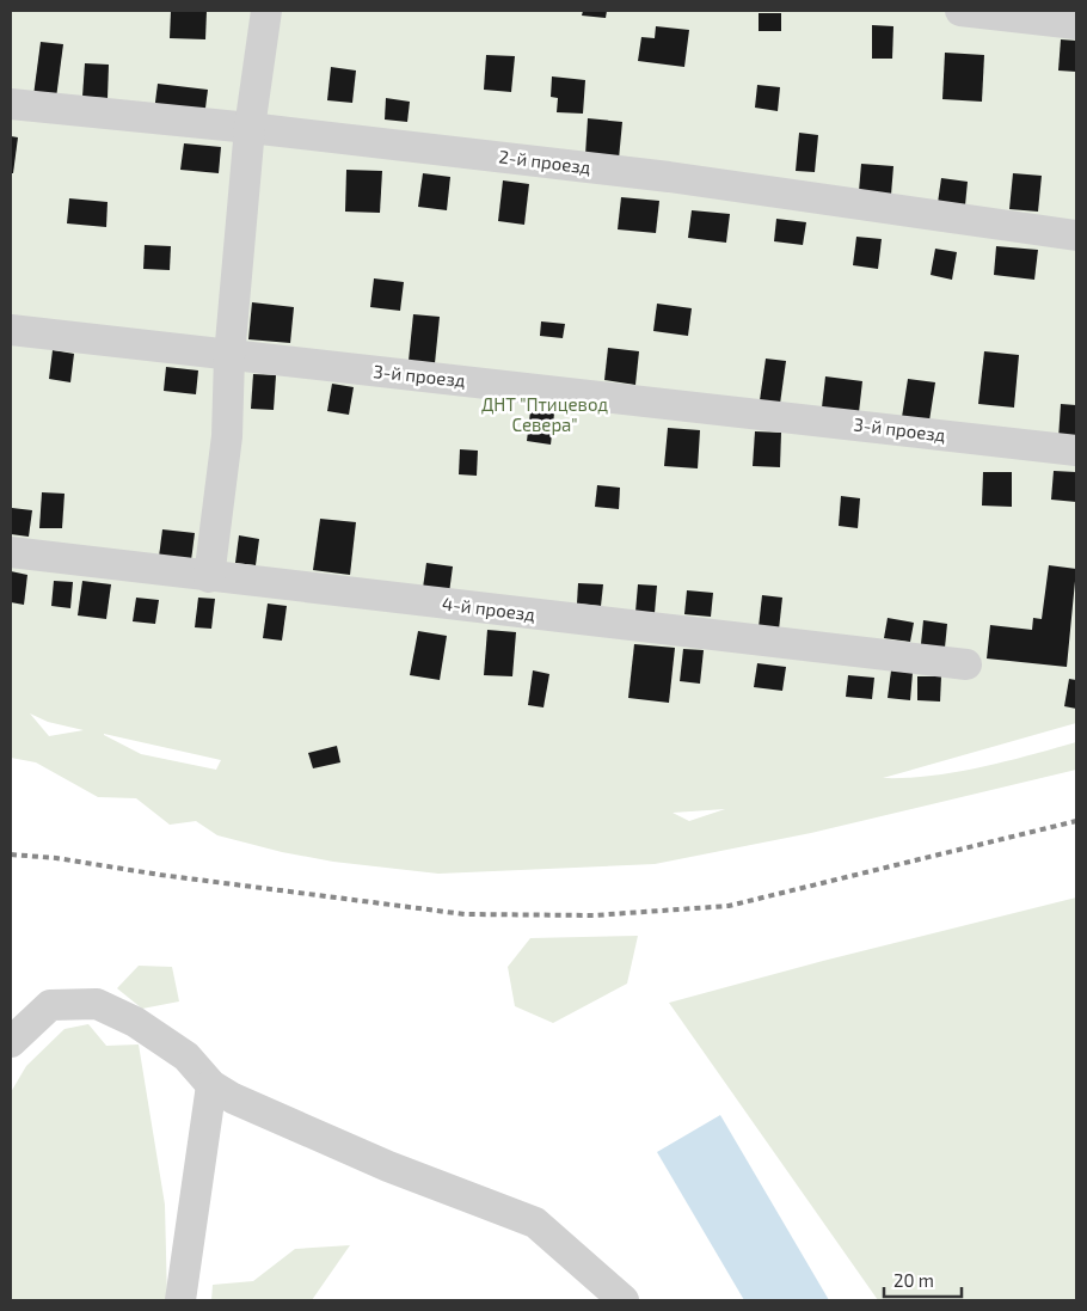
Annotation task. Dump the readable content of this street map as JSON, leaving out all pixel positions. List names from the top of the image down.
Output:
{
  "streets": {
    "street": ["2-й проезд", "3-й проезд", "4-й проезд"]
  },
  "parks": ["ДНТ \"Птицевод Севера\""],
  "scale_bar": "20 m"
}
